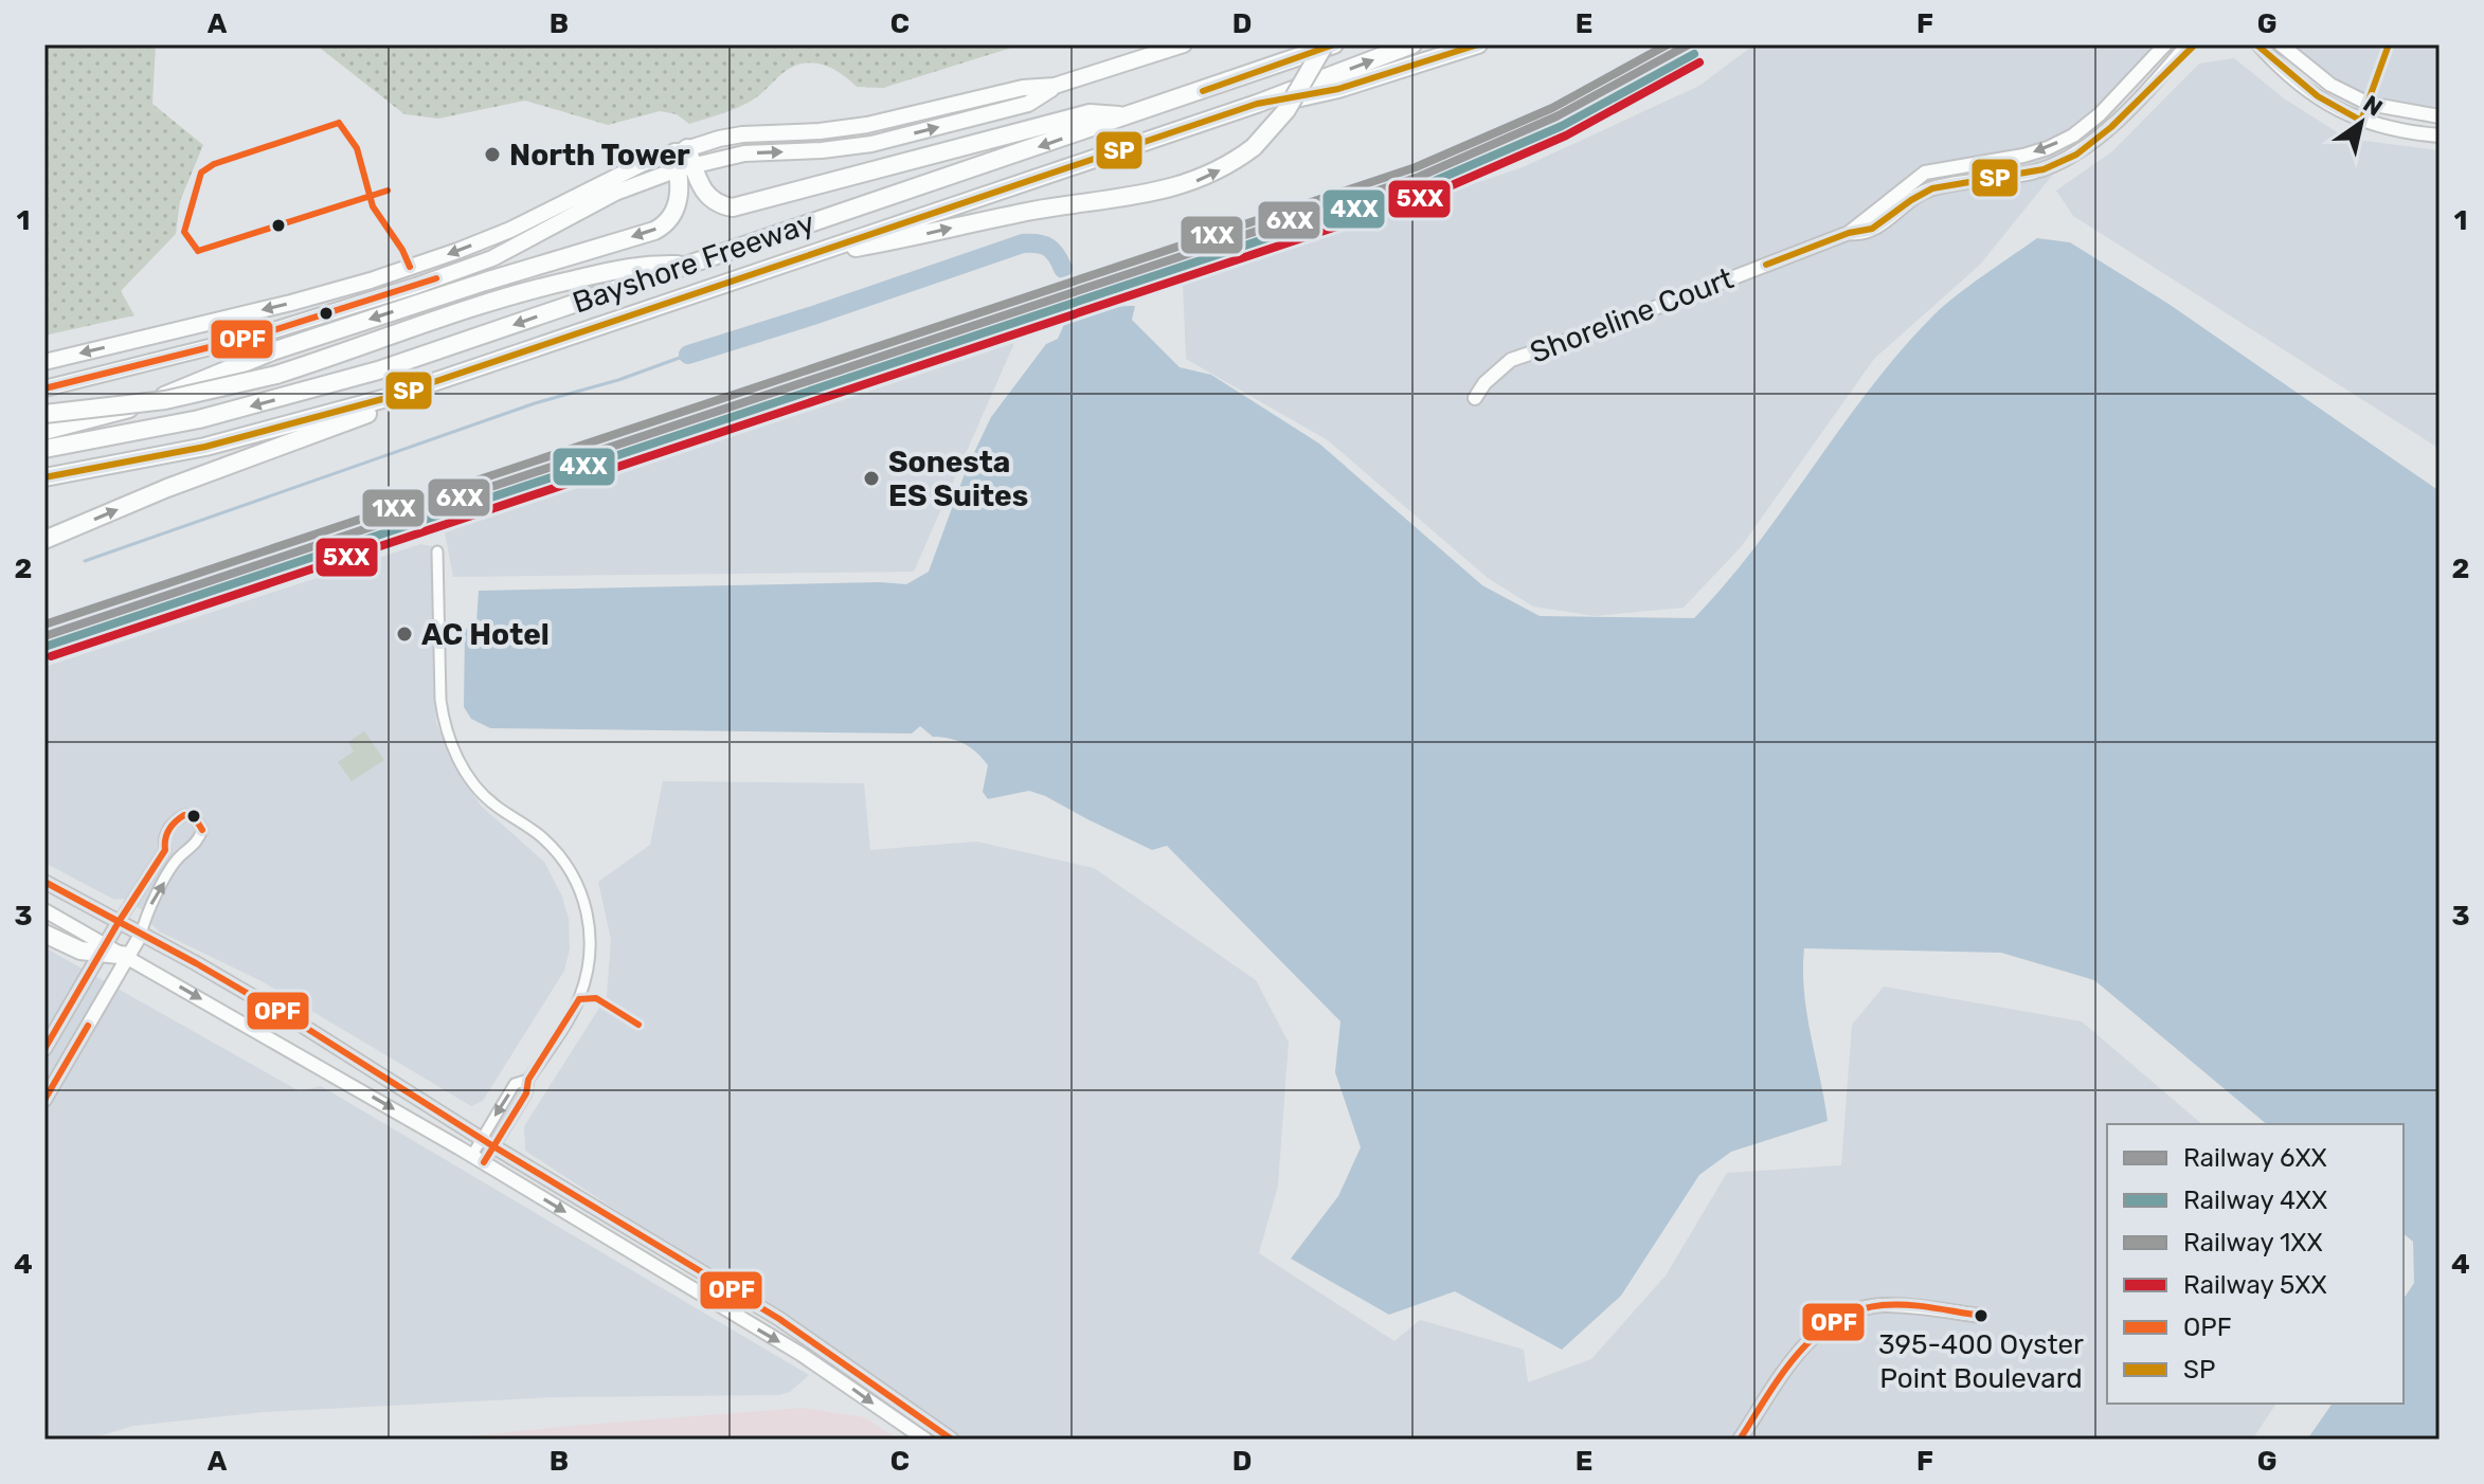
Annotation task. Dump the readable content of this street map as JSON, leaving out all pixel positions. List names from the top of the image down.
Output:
{
  "streets": {
    "highway": ["Bayshore Freeway"],
    "street": ["Shoreline Court"]
  },
  "places": [
    "North Tower",
    "Sonesta ES Suites",
    "AC Hotel",
    "395-400 Oyster Point Boulevard"
  ],
  "lines": [
    "rail line 6XX",
    "rail line 1XX",
    "transit line SP",
    "rail line 4XX",
    "rail line 5XX",
    "transit line OPF"
  ],
  "legend": [
    "Railway 6XX",
    "Railway 4XX",
    "Railway 1XX",
    "Railway 5XX",
    "OPF",
    "SP"
  ],
  "north": "top right",
  "grid": {
    "columns": [
      "A",
      "B",
      "C",
      "D",
      "E",
      "F",
      "G"
    ],
    "rows": [
      "1",
      "2",
      "3",
      "4"
    ]
  }
}
